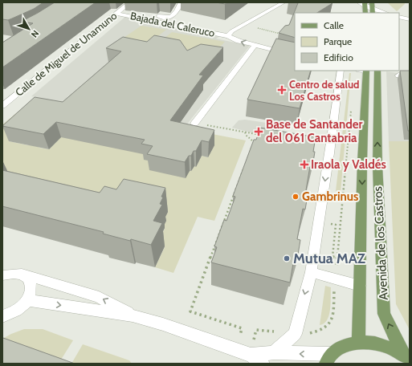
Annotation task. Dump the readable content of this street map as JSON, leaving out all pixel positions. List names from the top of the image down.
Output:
{
  "streets": {
    "main road": ["Avenida de los Castros"],
    "street": ["Bajada del Caleruco", "Calle de Miguel de Unamuno"]
  },
  "crossings": [
    ["Bajada del Caleruco", "Calle de Miguel de Unamuno"]
  ],
  "places": {
    "health": ["Centro de salud Los Castros", "Base de Santander del 061 Cantabria", "Iraola y Valdés"],
    "other": ["Gambrinus", "Mutua MAZ"]
  },
  "legend": ["Calle", "Parque", "Edificio"],
  "north": "bottom right"
}
